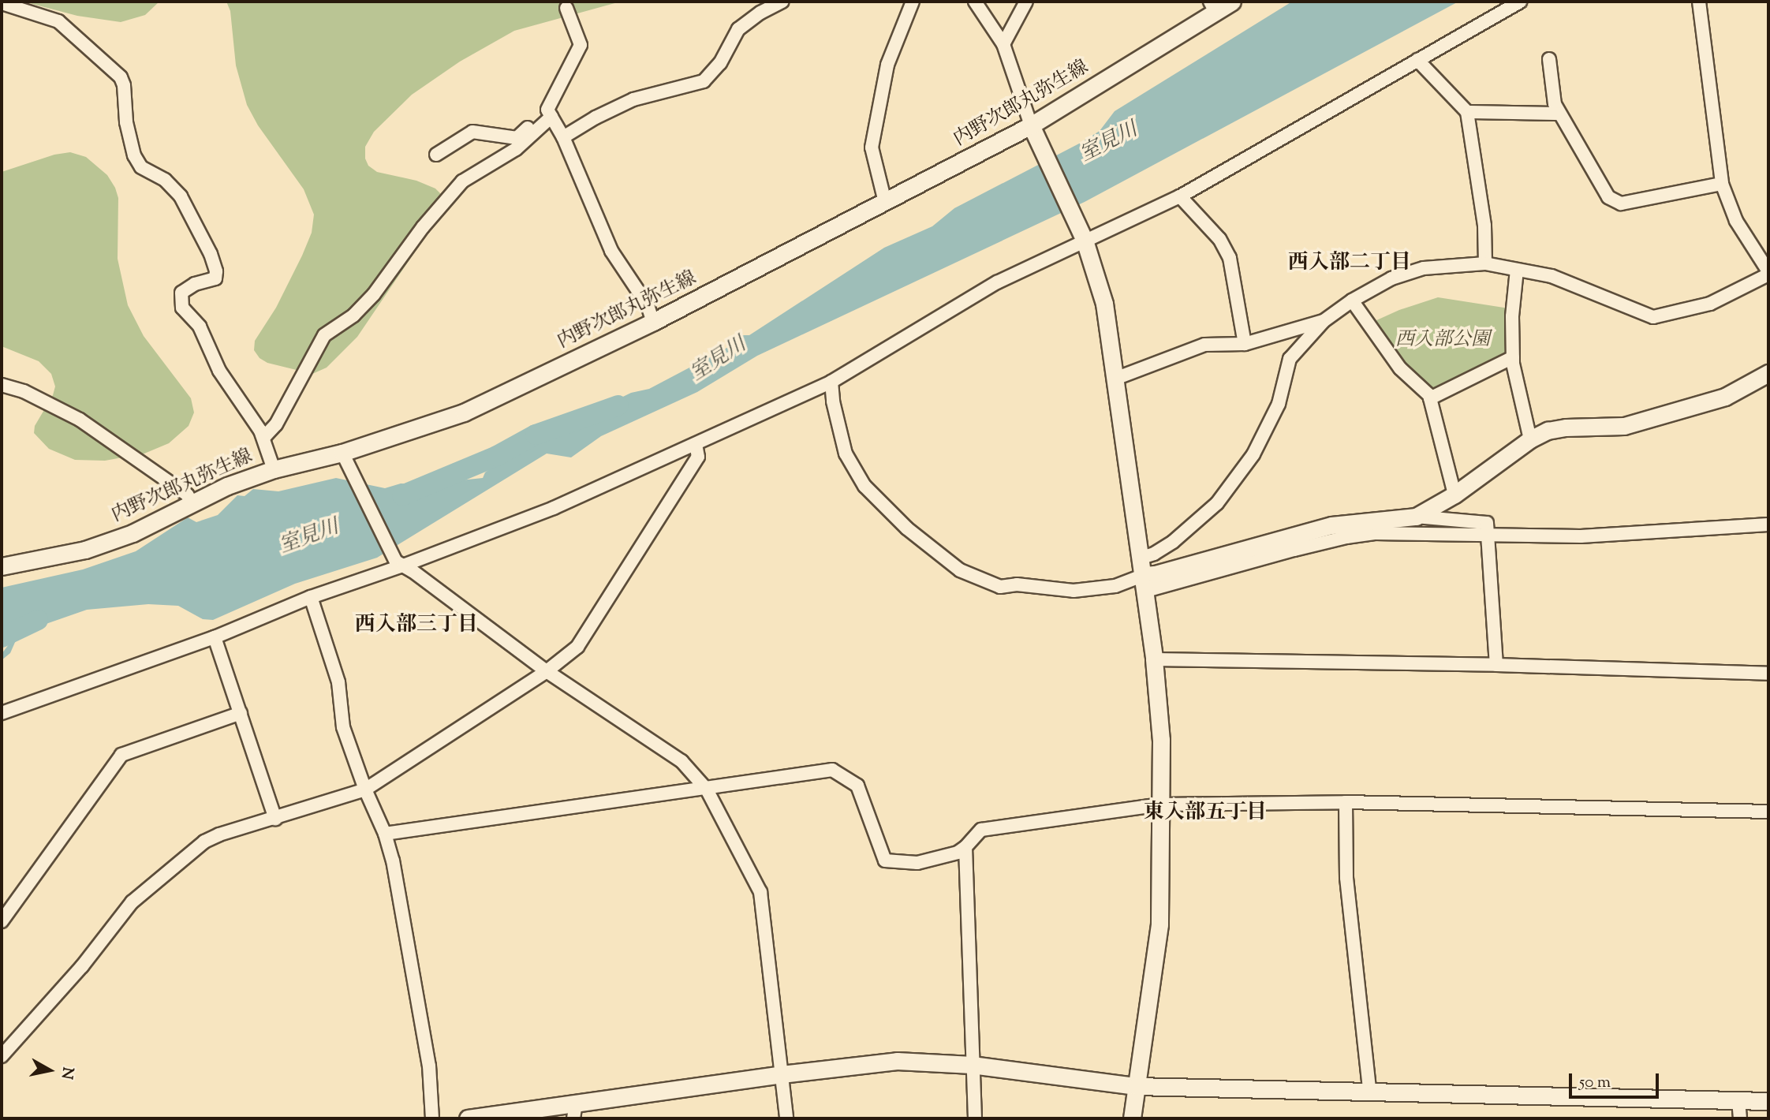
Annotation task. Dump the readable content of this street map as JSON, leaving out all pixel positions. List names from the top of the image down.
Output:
{
  "streets": {
    "street": ["内野次郎丸弥生線"]
  },
  "districts": ["西入部二丁目", "西入部三丁目", "東入部五丁目"],
  "water": ["室見川"],
  "parks": ["西入部公園"],
  "scale_bar": "50 m",
  "north": "right"
}
